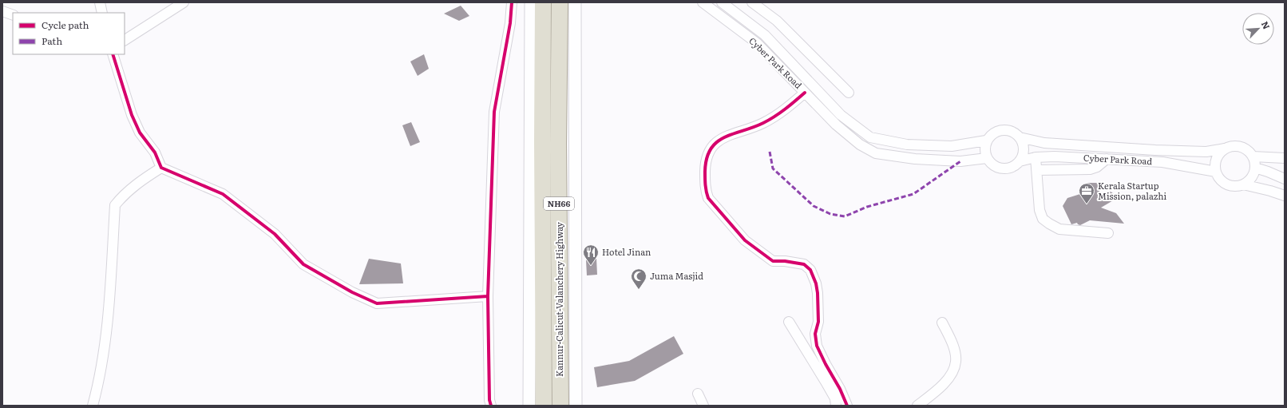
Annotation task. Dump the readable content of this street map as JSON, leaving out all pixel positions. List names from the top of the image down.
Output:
{
  "streets": {
    "highway": ["NH66", "Kannur-Calicut-Valanchery Highway"],
    "street": ["Cyber Park Road"]
  },
  "places": {
    "office": ["Kerala Startup Mission, palazhi"],
    "restaurant": ["Hotel Jinan"],
    "mosque": ["Juma Masjid"]
  },
  "legend": ["Cycle path", "Path"],
  "north": "top right"
}
